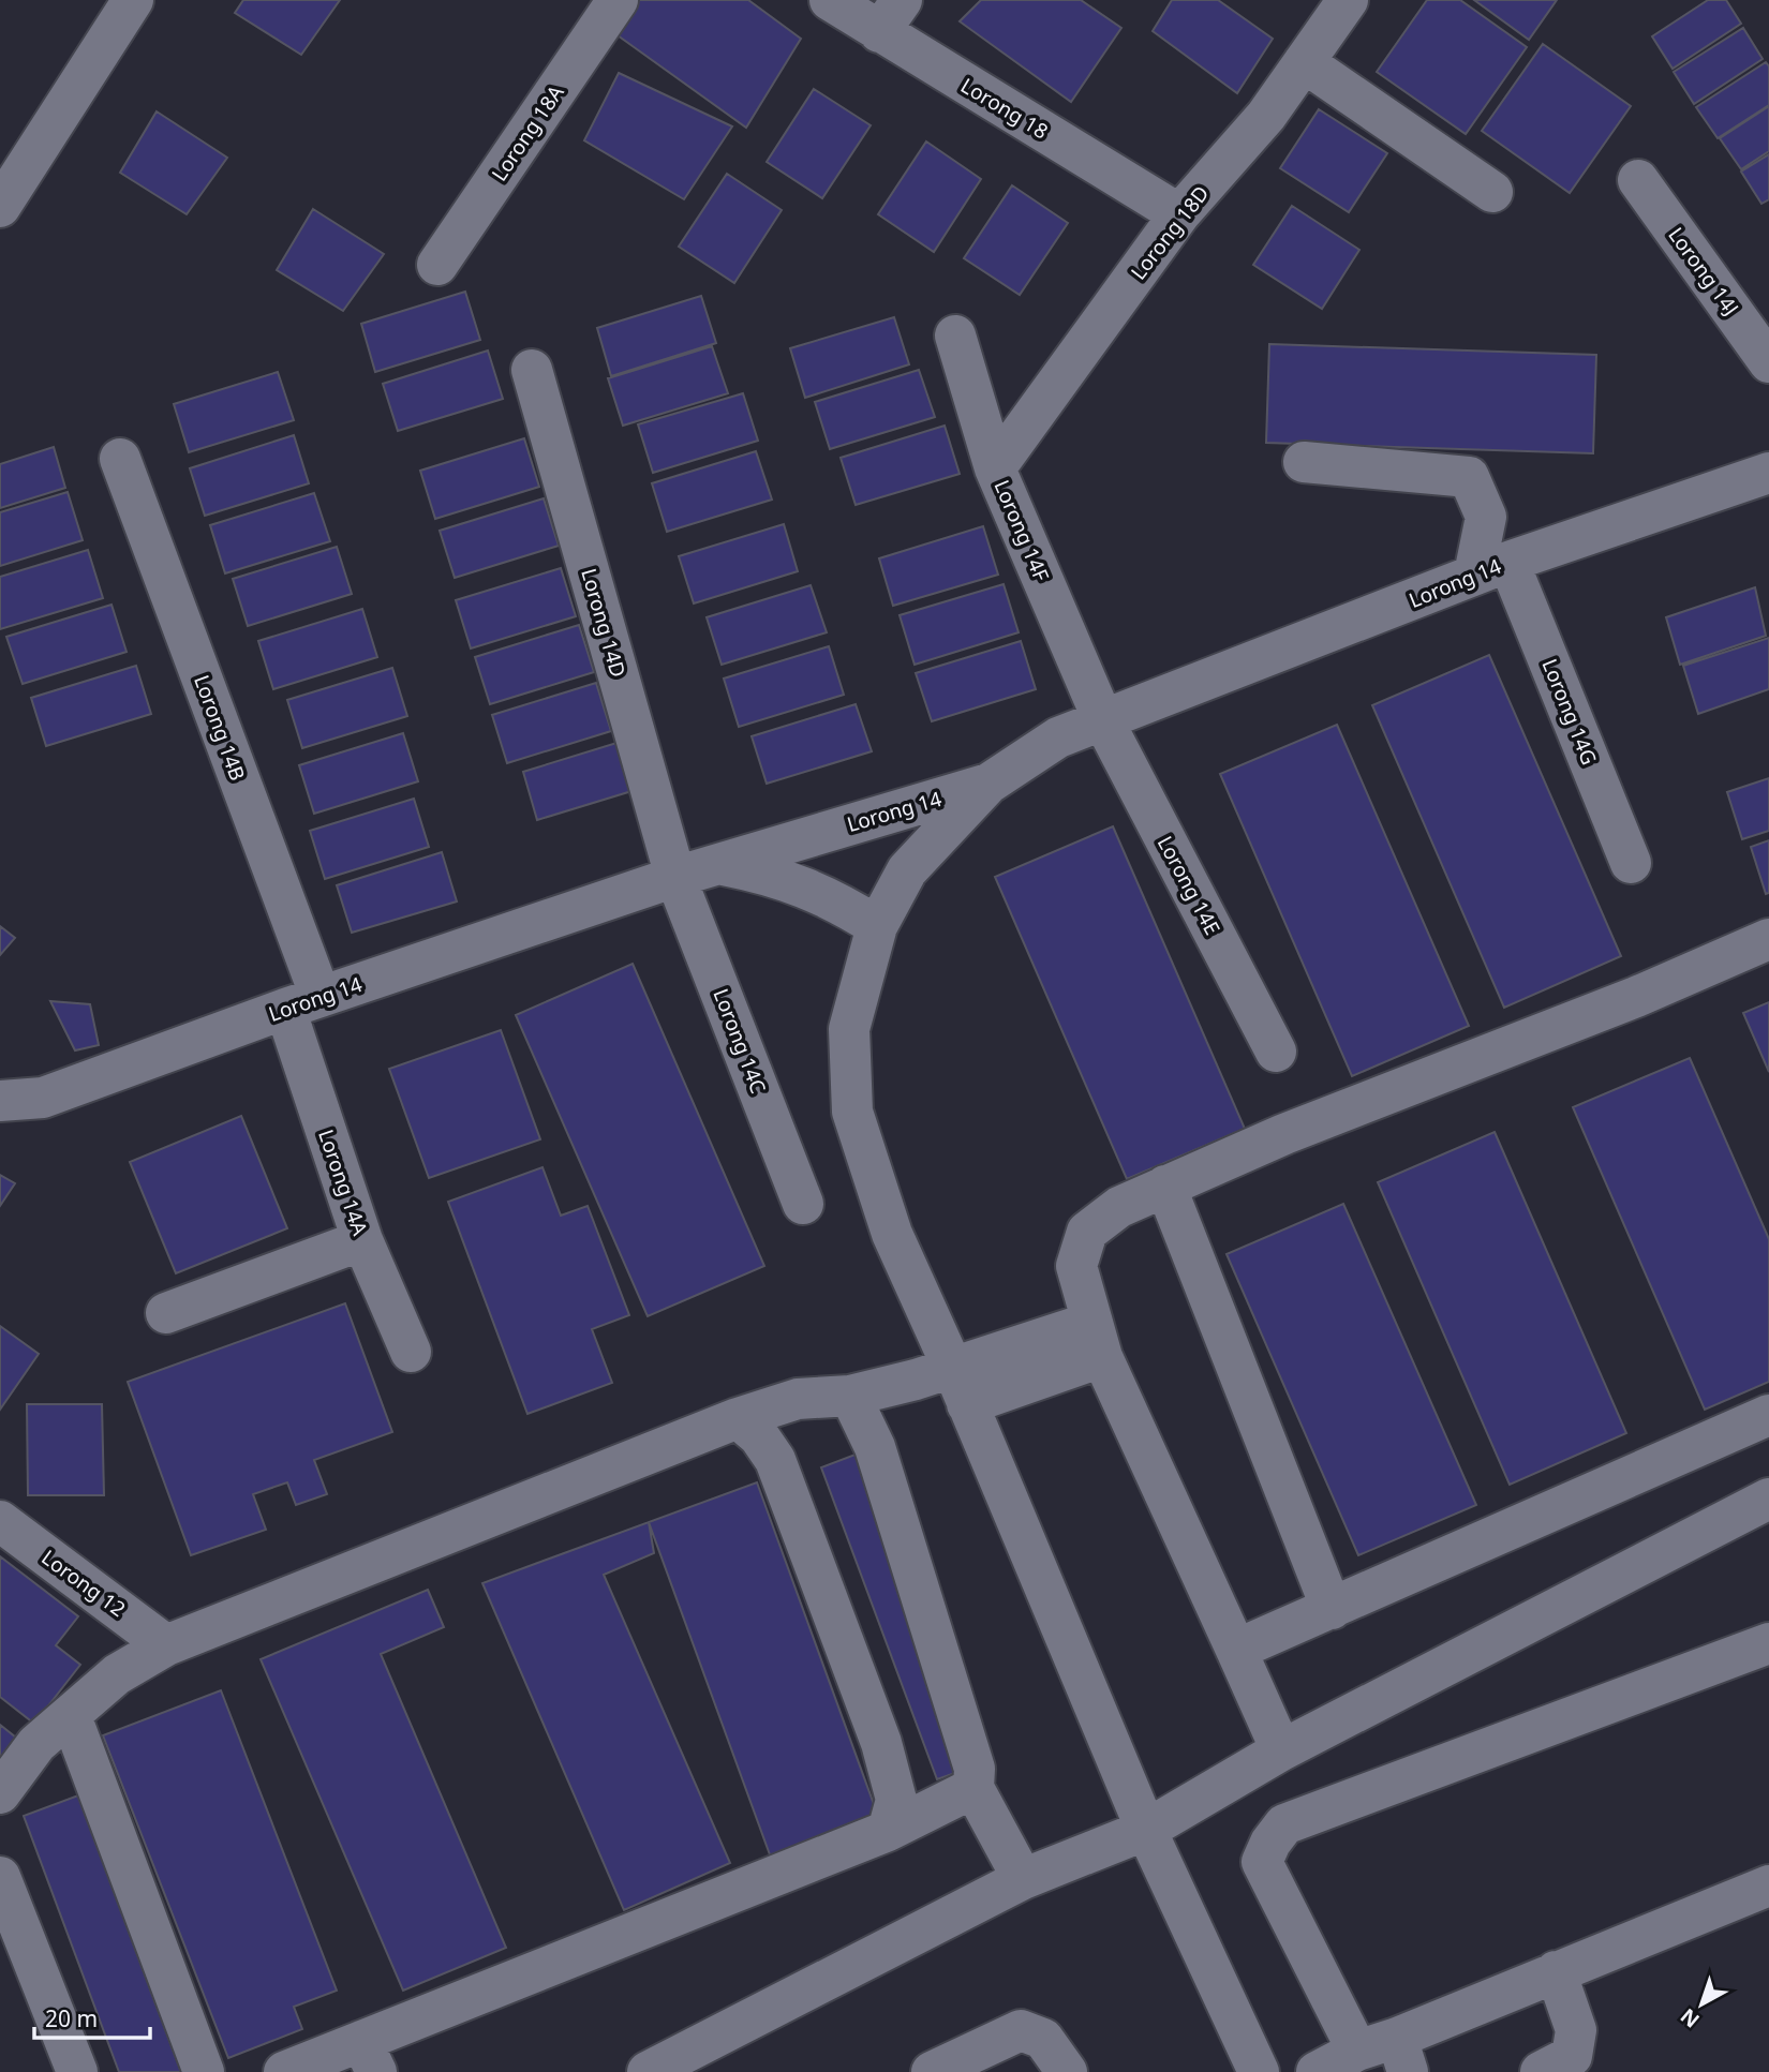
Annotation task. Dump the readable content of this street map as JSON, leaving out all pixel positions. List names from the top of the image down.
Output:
{
  "streets": {
    "street": [
      "Lorong 18",
      "Lorong 18A",
      "Lorong 18D",
      "Lorong 14J",
      "Lorong 14F",
      "Lorong 14",
      "Lorong 14D",
      "Lorong 14G",
      "Lorong 14B",
      "Lorong 14E",
      "Lorong 14C",
      "Lorong 14A",
      "Lorong 12"
    ]
  },
  "crossings": [
    ["Lorong 18", "Lorong 18D"],
    ["Lorong 18D", "Lorong 14F"],
    ["Lorong 14F", "Lorong 14"],
    ["Lorong 14F", "Lorong 14E"],
    ["Lorong 14", "Lorong 14D"],
    ["Lorong 14", "Lorong 14G"],
    ["Lorong 14", "Lorong 14B"],
    ["Lorong 14", "Lorong 14E"],
    ["Lorong 14", "Lorong 14C"],
    ["Lorong 14", "Lorong 14A"],
    ["Lorong 14D", "Lorong 14C"],
    ["Lorong 14B", "Lorong 14A"]
  ],
  "scale_bar": "20 m",
  "north": "bottom left"
}
